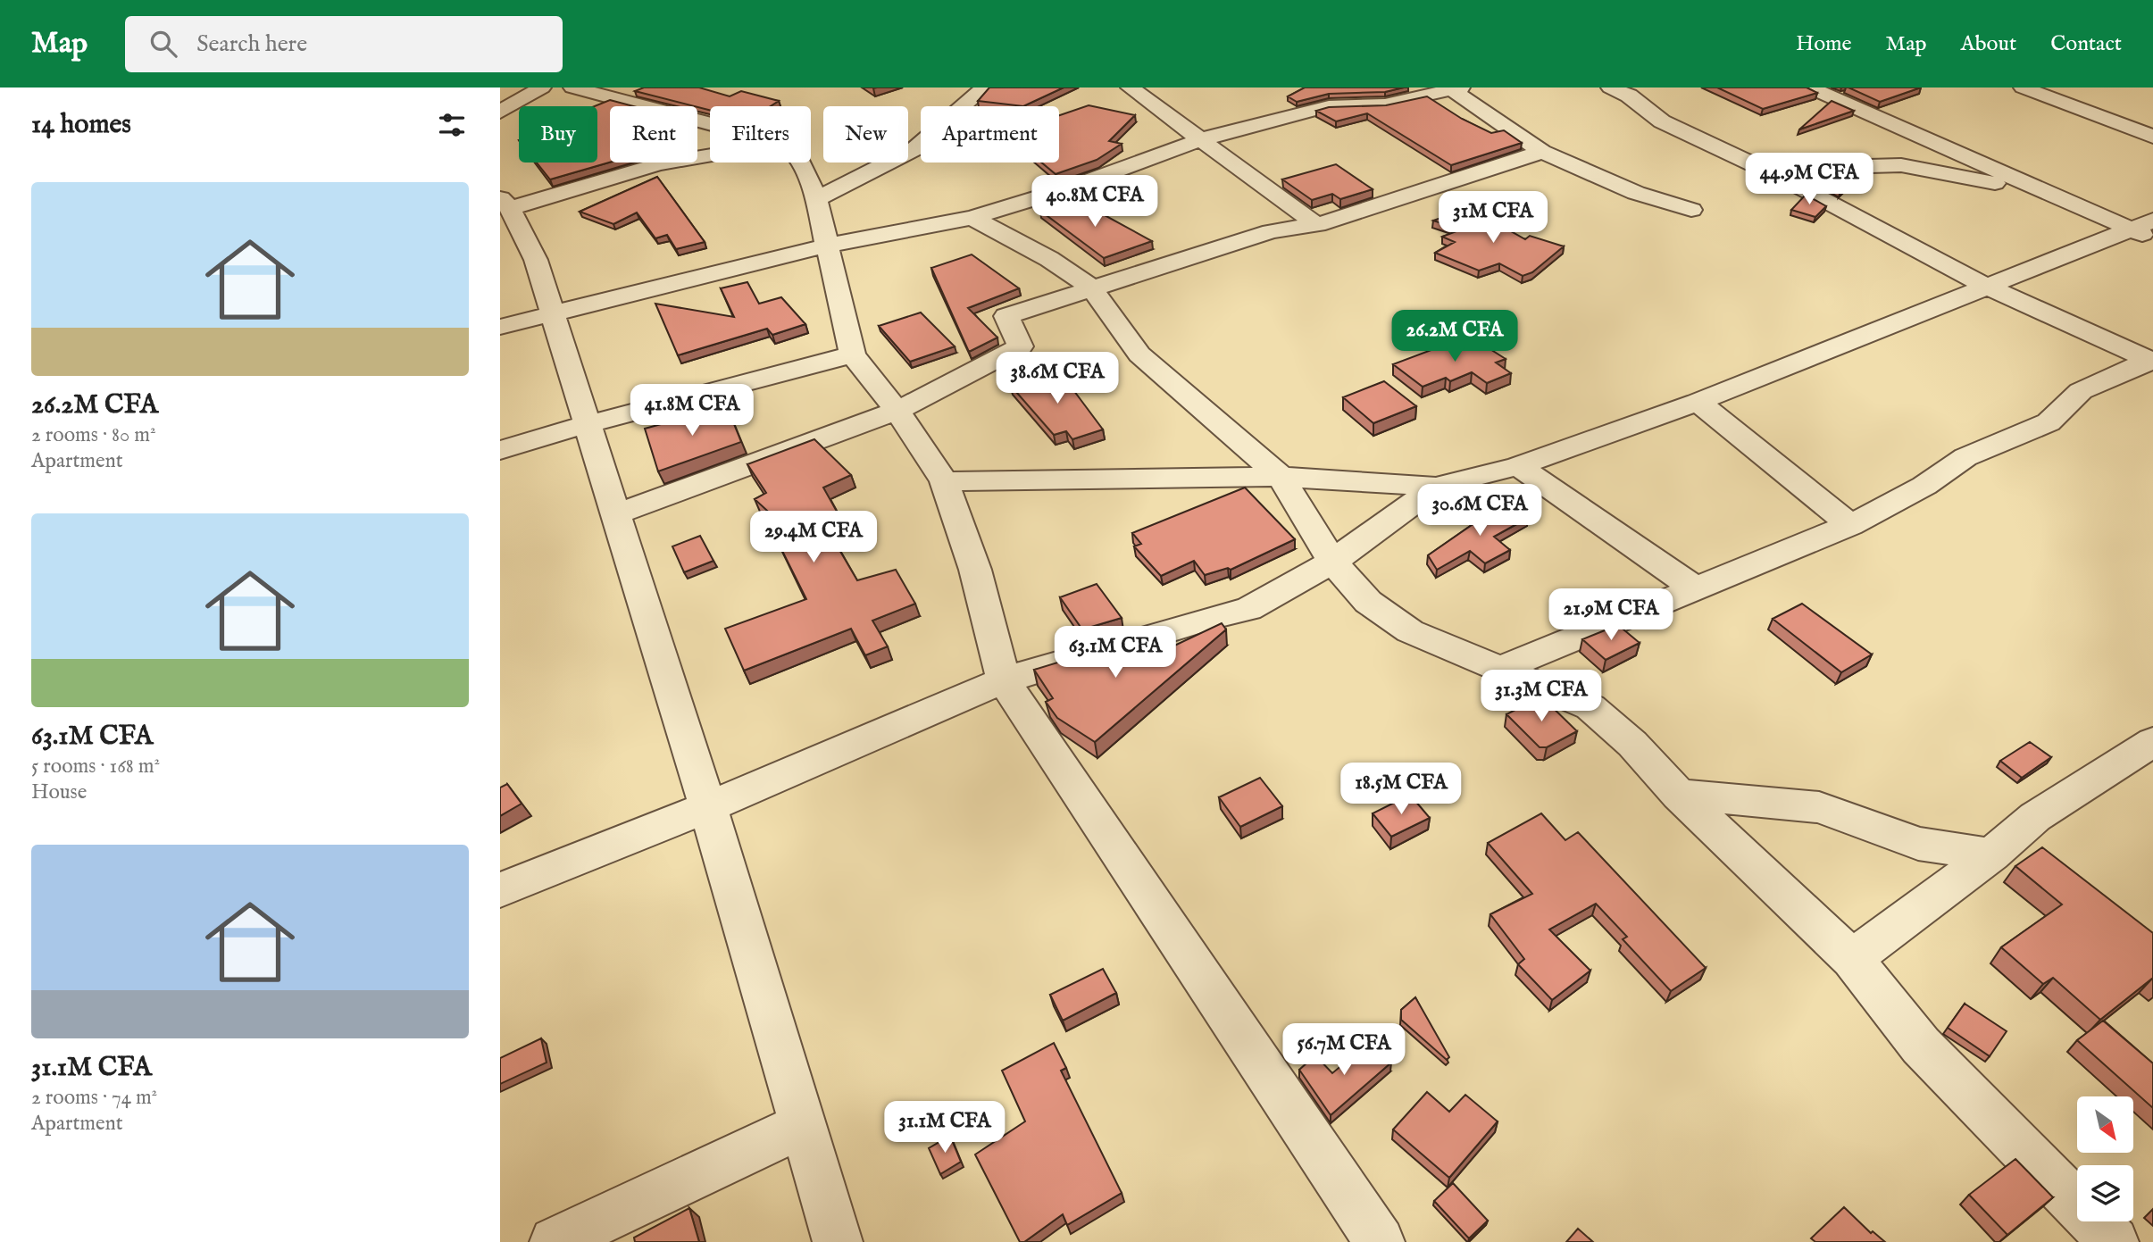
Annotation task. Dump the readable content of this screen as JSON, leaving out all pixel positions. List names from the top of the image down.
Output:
{
  "north": "bottom right",
  "page": {
    "header": "Map",
    "search": "Search here",
    "nav": [
      "Home",
      "Map",
      "About",
      "Contact"
    ],
    "heading": "14 homes",
    "chip": [
      "Buy",
      "Rent",
      "Filters",
      "New",
      "Apartment"
    ],
    "price": [
      "44.9M CFA",
      "40.8M CFA",
      "31M CFA",
      "26.2M CFA",
      "38.6M CFA",
      "41.8M CFA",
      "30.6M CFA",
      "29.4M CFA",
      "21.9M CFA",
      "63.1M CFA",
      "31.3M CFA",
      "18.5M CFA",
      "56.7M CFA",
      "31.1M CFA"
    ],
    "list": [
      {
        "name": "26.2M CFA",
        "note": "2 rooms · 80 m² · Apartment"
      },
      {
        "name": "63.1M CFA",
        "note": "5 rooms · 168 m² · House"
      },
      {
        "name": "31.1M CFA",
        "note": "2 rooms · 74 m² · Apartment"
      }
    ]
  }
}
